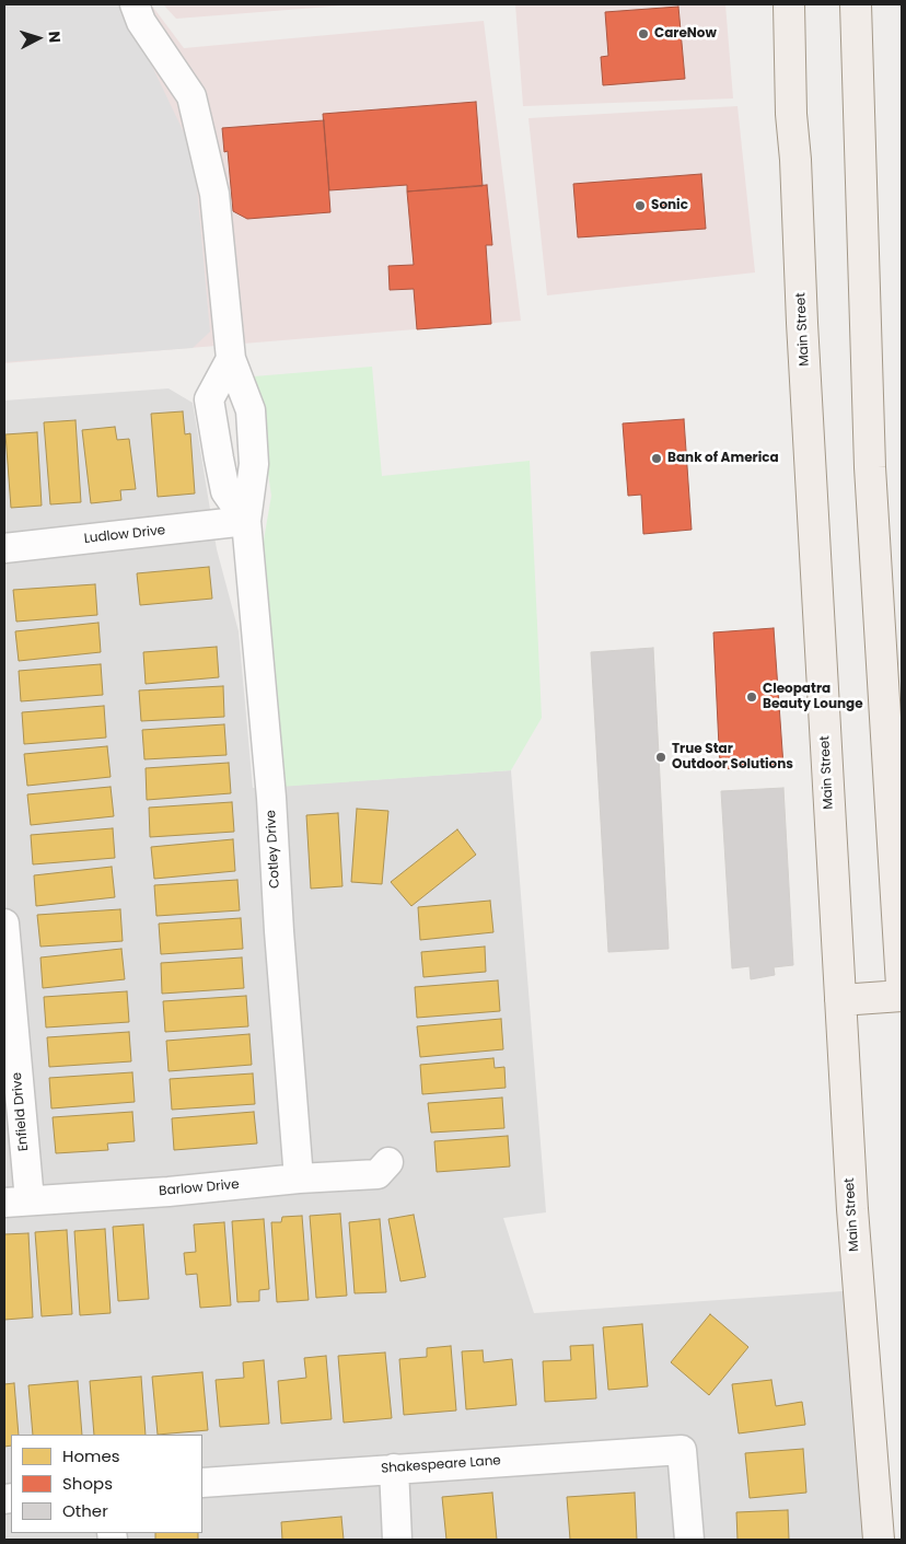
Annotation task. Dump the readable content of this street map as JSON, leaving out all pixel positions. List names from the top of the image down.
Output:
{
  "streets": {
    "main road": ["Main Street"],
    "street": [
      "Ludlow Drive",
      "Cotley Drive",
      "Enfield Drive",
      "Barlow Drive",
      "Shakespeare Lane"
    ]
  },
  "crossings": [
    ["Ludlow Drive", "Cotley Drive"],
    ["Cotley Drive", "Barlow Drive"],
    ["Enfield Drive", "Barlow Drive"]
  ],
  "places": [
    "CareNow",
    "Sonic",
    "Bank of America",
    "Cleopatra Beauty Lounge",
    "True Star Outdoor Solutions"
  ],
  "legend": ["Homes", "Shops", "Other"],
  "north": "right"
}
